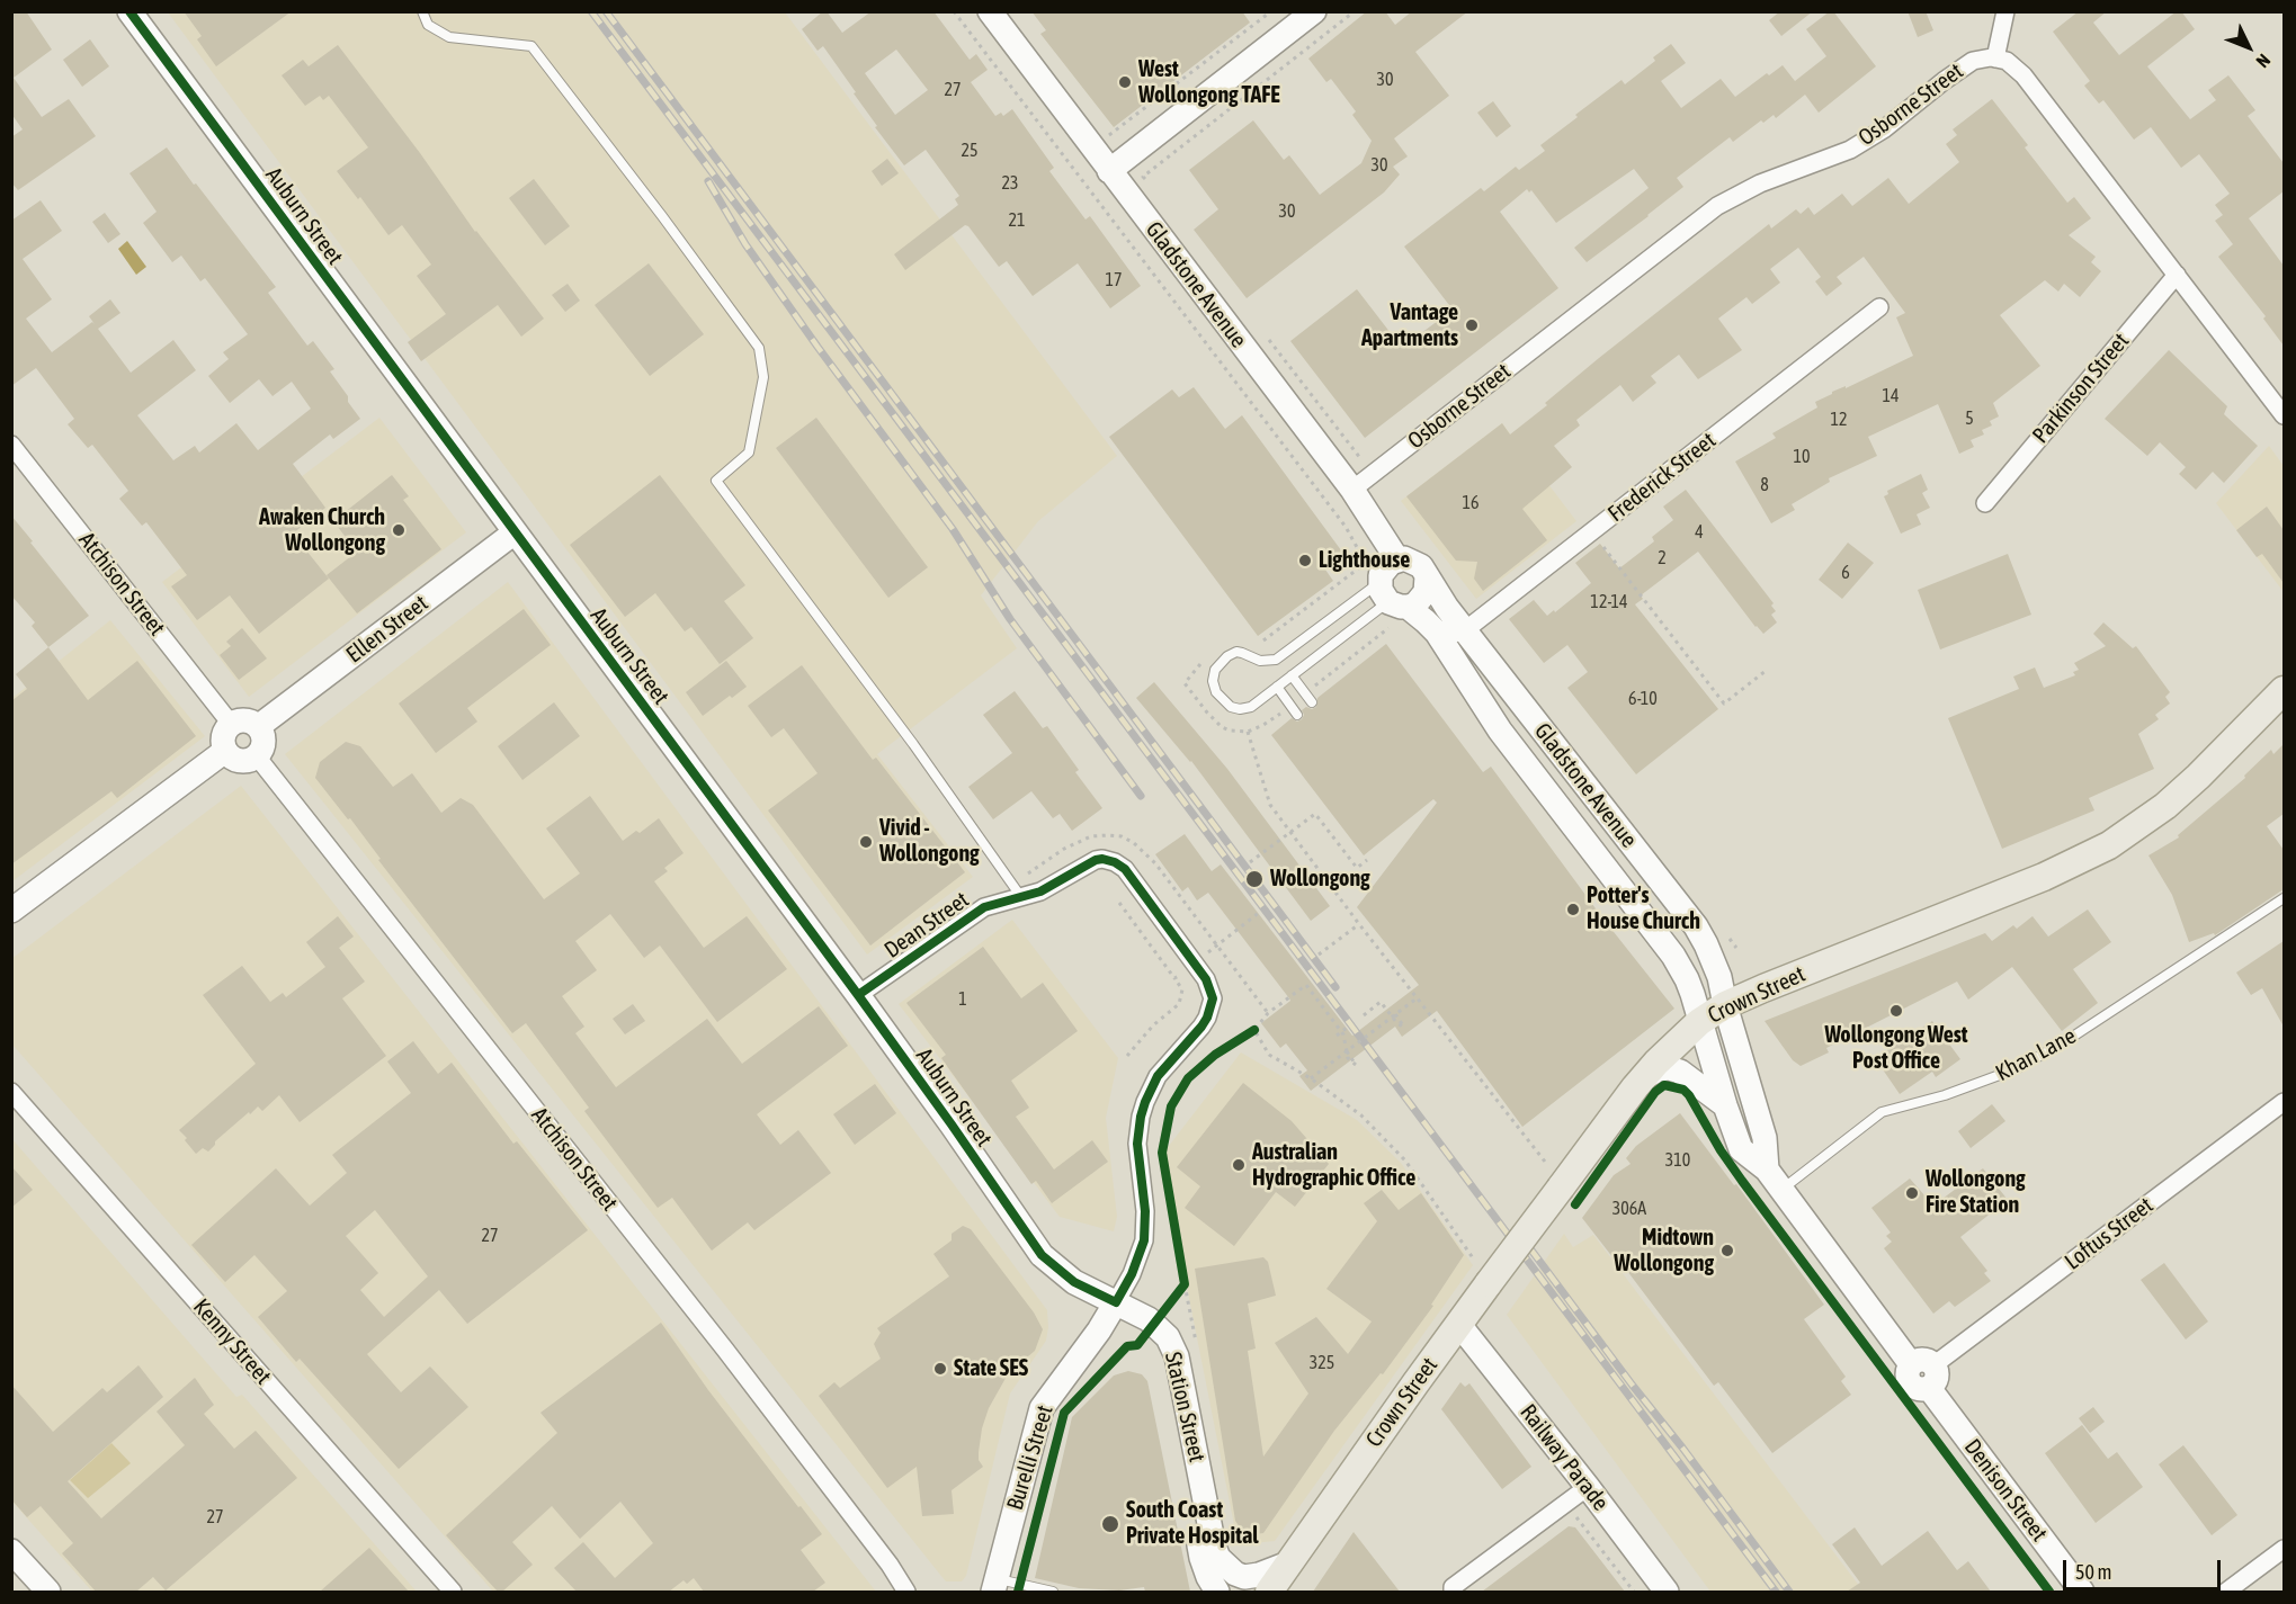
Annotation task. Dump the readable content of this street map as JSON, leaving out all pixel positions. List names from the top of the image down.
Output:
{
  "streets": {
    "main road": [
      "Auburn Street",
      "Gladstone Avenue",
      "Ellen Street",
      "Crown Street",
      "Station Street",
      "Burelli Street",
      "Railway Parade",
      "Denison Street"
    ],
    "street": [
      "Osborne Street",
      "Parkinson Street",
      "Frederick Street",
      "Atchison Street",
      "Dean Street",
      "Loftus Street",
      "Kenny Street"
    ],
    "lane": ["Khan Lane"]
  },
  "crossings": [
    ["Osborne Street", "Gladstone Avenue"],
    ["Auburn Street", "Ellen Street"],
    ["Auburn Street", "Dean Street"],
    ["Auburn Street", "Station Street"],
    ["Auburn Street", "Burelli Street"],
    ["Gladstone Avenue", "Frederick Street"],
    ["Gladstone Avenue", "Crown Street"],
    ["Gladstone Avenue", "Denison Street"],
    ["Atchison Street", "Ellen Street"],
    ["Dean Street", "Station Street"],
    ["Dean Street", "Burelli Street"],
    ["Crown Street", "Station Street"],
    ["Crown Street", "Railway Parade"],
    ["Crown Street", "Denison Street"],
    ["Khan Lane", "Denison Street"],
    ["Loftus Street", "Denison Street"],
    ["Station Street", "Burelli Street"]
  ],
  "places": [
    "West Wollongong TAFE",
    "Vantage Apartments",
    "Awaken Church Wollongong",
    "Lighthouse",
    "Vivid - Wollongong",
    "Wollongong",
    "Potter's House Church",
    "Wollongong West Post Office",
    "Australian Hydrographic Office",
    "Wollongong Fire Station",
    "Midtown Wollongong",
    "State SES",
    "South Coast Private Hospital"
  ],
  "house_numbers": [
    "30",
    "27",
    "25",
    "30",
    "23",
    "30",
    "21",
    "17",
    "14",
    "5",
    "12",
    "10",
    "8",
    "16",
    "4",
    "2",
    "6",
    "12-14",
    "6-10",
    "1",
    "310",
    "306A",
    "27",
    "325",
    "27"
  ],
  "scale_bar": "50 m",
  "north": "bottom right"
}
